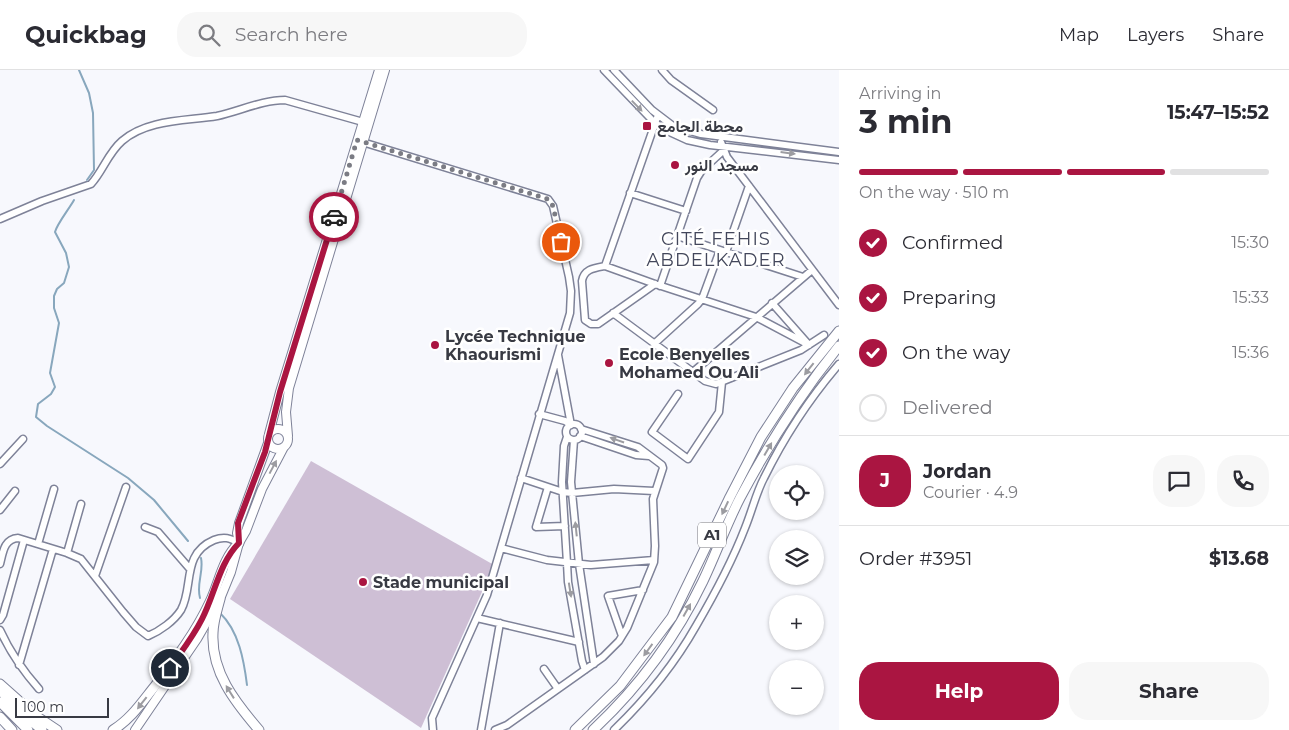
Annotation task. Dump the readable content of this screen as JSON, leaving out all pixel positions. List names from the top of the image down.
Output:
{
  "streets": {
    "highway": ["A1"]
  },
  "districts": ["CITÉ FEHIS ABDELKADER"],
  "places": {
    "transit": ["محطة الجامع"],
    "other": [
      "مسجد النور",
      "Lycée Technique Khaourismi",
      "Ecole Benyelles Mohamed Ou Ali",
      "Stade municipal"
    ]
  },
  "scale_bar": "100 m",
  "page": {
    "header": "Quickbag",
    "search": "Search here",
    "nav": ["Map", "Layers", "Share"],
    "heading": ["3 min", "Arriving in", "15:47–15:52"],
    "panel": [
      "Jordan",
      "Courier · 4.9",
      "Order #3951",
      "$13.68"
    ],
    "bar": "On the way · 510 m",
    "list": [
      ["Confirmed", "15:30"],
      ["Preparing", "15:33"],
      ["On the way", "15:36"],
      "Delivered"
    ],
    "round": "J",
    "map_buttons": ["+", "−"],
    "buttons": ["Help", "Share"],
    "scale": "100 m"
  }
}
